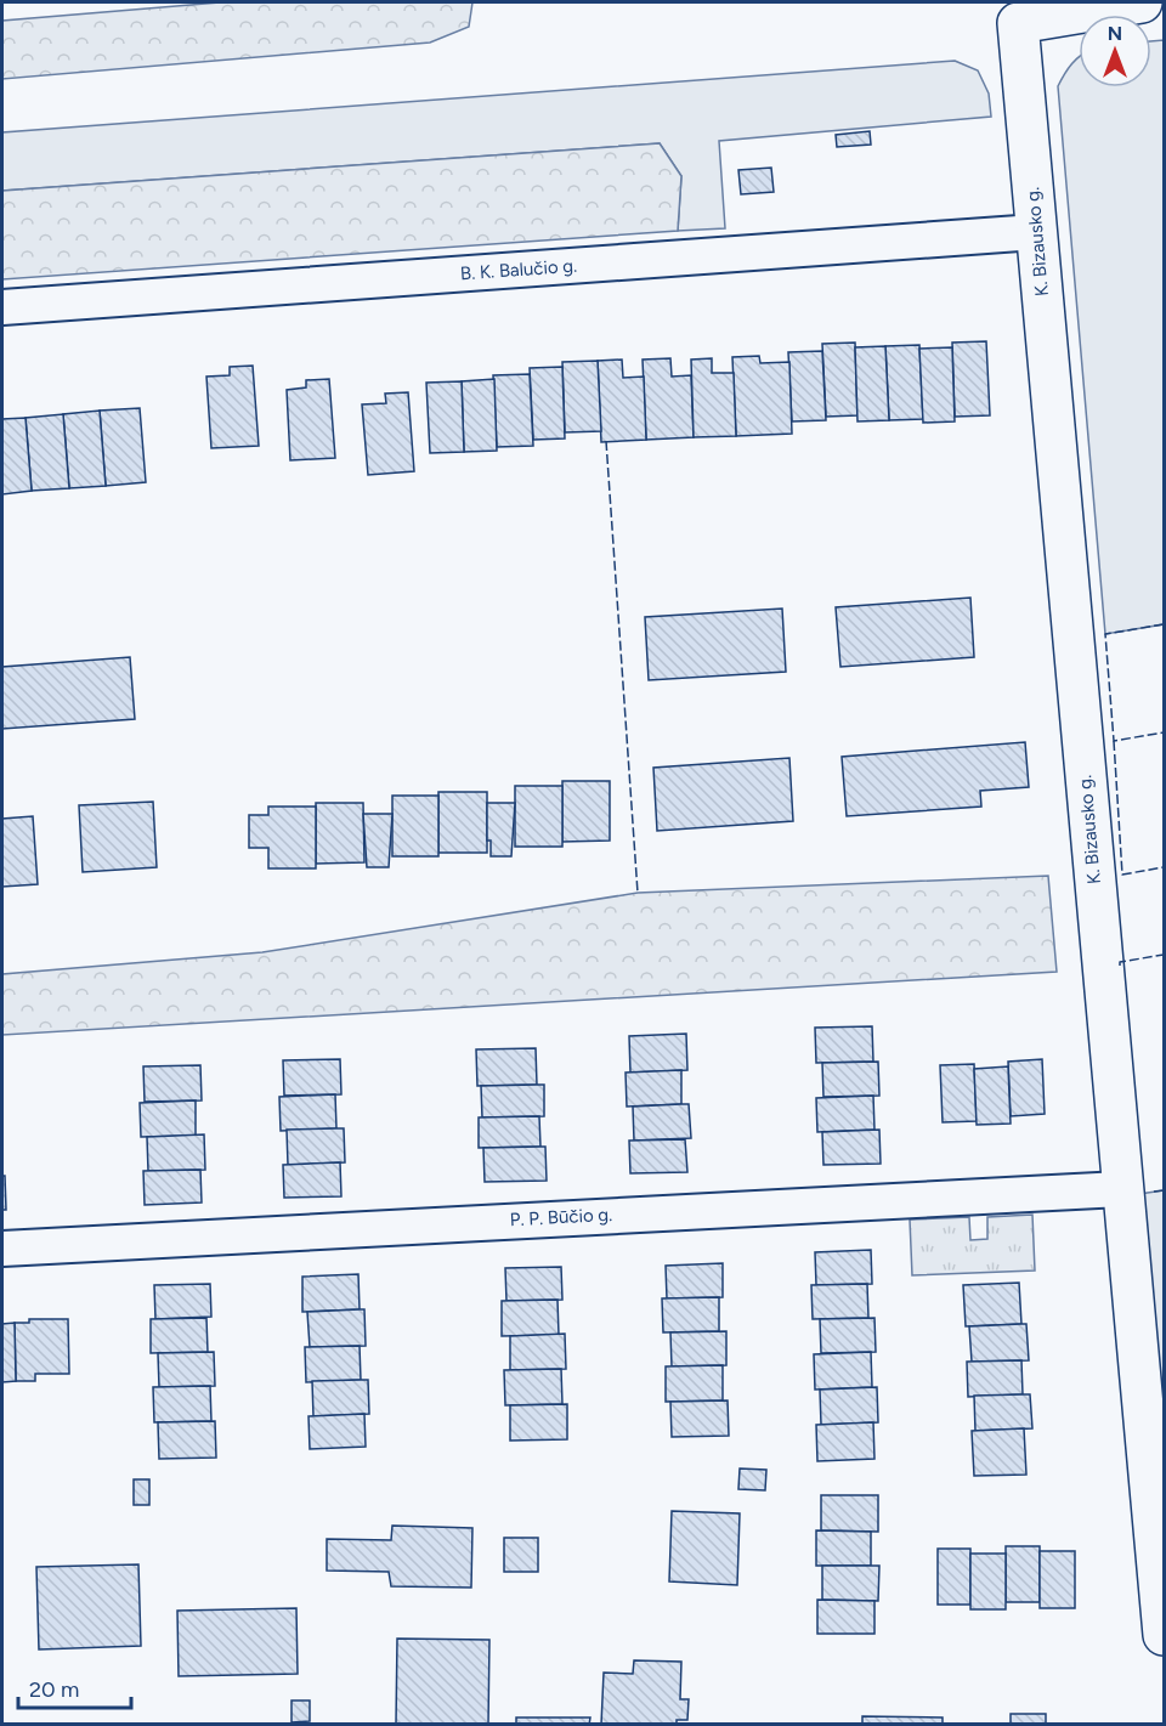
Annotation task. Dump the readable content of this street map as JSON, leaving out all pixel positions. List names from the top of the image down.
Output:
{
  "streets": {
    "street": ["K. Bizausko g.", "B. K. Balučio g.", "P. P. Būčio g."]
  },
  "crossings": [
    ["K. Bizausko g.", "B. K. Balučio g."],
    ["K. Bizausko g.", "P. P. Būčio g."]
  ],
  "scale_bar": "20 m",
  "north": "top"
}
